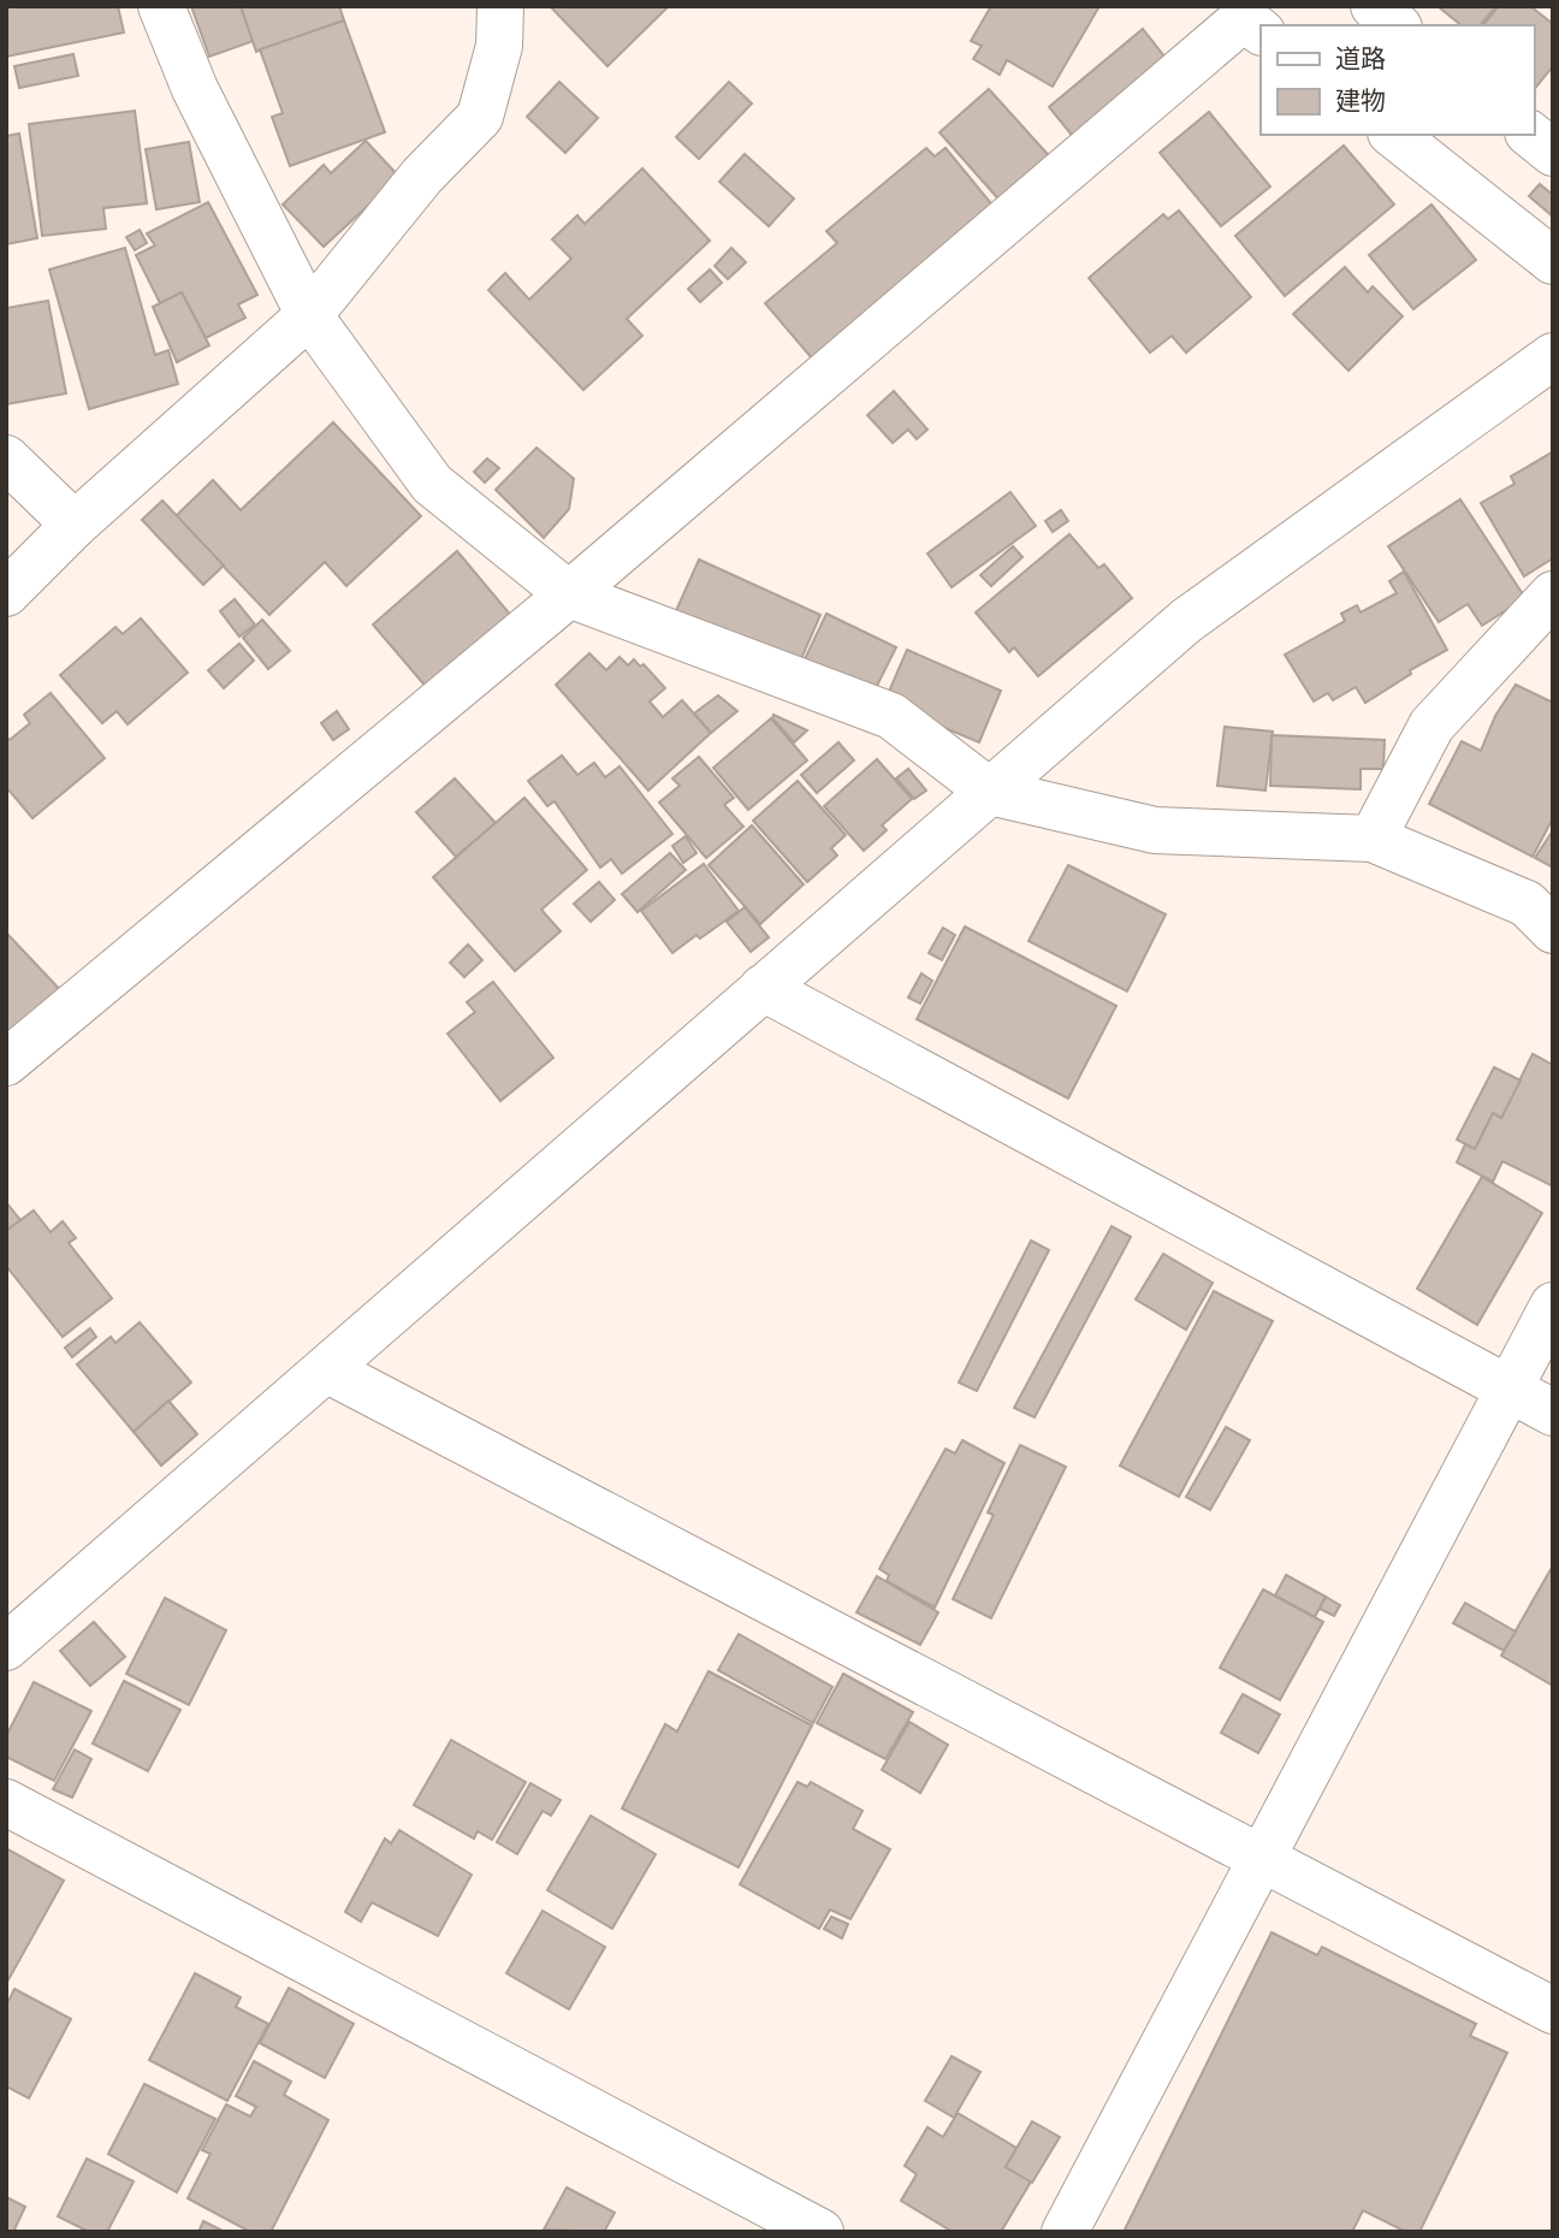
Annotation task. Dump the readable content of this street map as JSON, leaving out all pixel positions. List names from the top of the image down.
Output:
{
  "legend": ["道路", "建物"]
}
